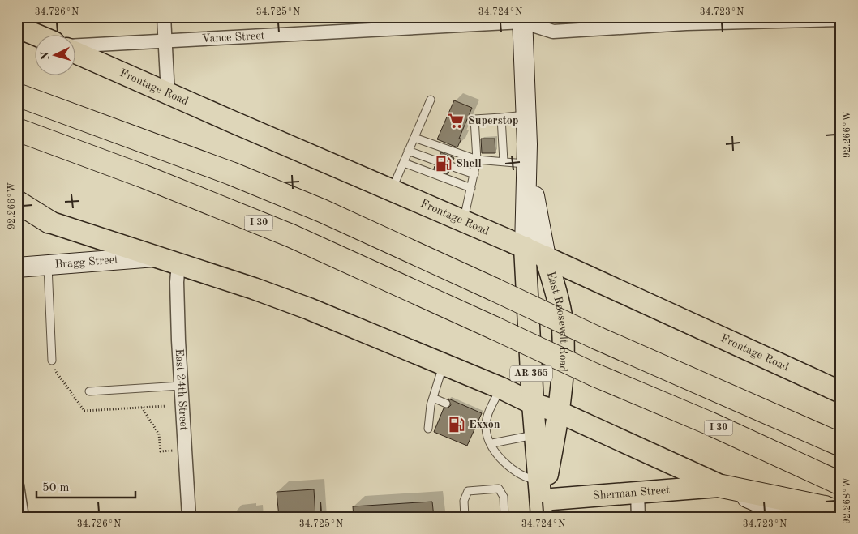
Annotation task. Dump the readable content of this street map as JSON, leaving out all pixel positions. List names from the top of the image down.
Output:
{
  "streets": {
    "highway": ["I 30"],
    "main road": [
      "Frontage Road",
      "Bragg Street",
      "East Roosevelt Road",
      "AR 365",
      "Sherman Street"
    ],
    "street": ["Vance Street", "East 24th Street"]
  },
  "crossings": [
    ["Vance Street", "East Roosevelt Road"],
    ["Frontage Road", "East Roosevelt Road"],
    ["East Roosevelt Road", "Sherman Street"]
  ],
  "places": {
    "supermarket": ["Superstop"],
    "fuel station": ["Shell", "Exxon"]
  },
  "scale_bar": "50 m",
  "north": "left",
  "coordinates": [
    "34.726°N",
    "34.725°N",
    "34.724°N",
    "34.723°N",
    "92.266°W",
    "92.268°W"
  ]
}
